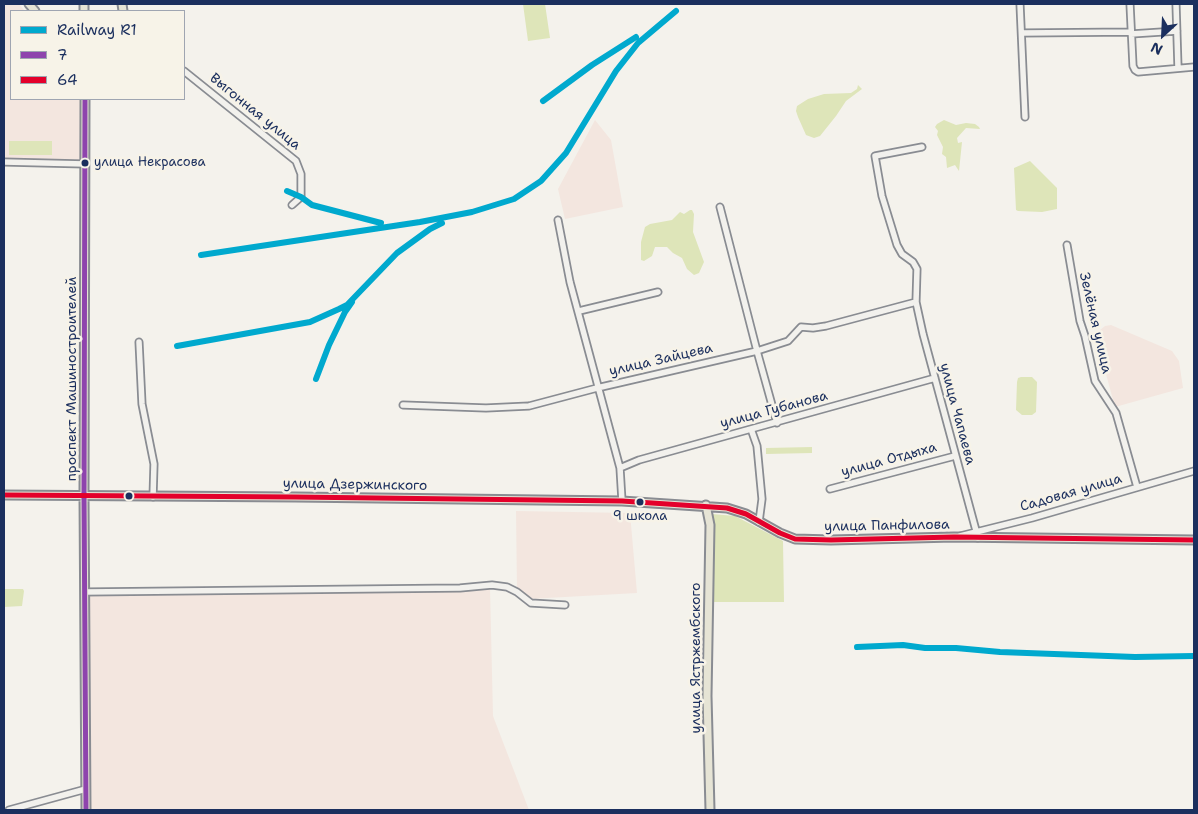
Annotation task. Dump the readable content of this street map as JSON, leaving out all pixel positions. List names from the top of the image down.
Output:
{
  "streets": {
    "main road": [
      "проспект Машиностроителей",
      "улица Дзержинского",
      "улица Панфилова",
      "улица Ястржембского"
    ],
    "street": [
      "Выгонная улица",
      "Зелёная улица",
      "улица Зайцева",
      "улица Губанова",
      "улица Чапаева",
      "улица Отдыха",
      "Садовая улица"
    ]
  },
  "crossings": [
    ["Зелёная улица", "Садовая улица"],
    ["улица Зайцева", "улица Чапаева"],
    ["проспект Машиностроителей", "улица Дзержинского"],
    ["улица Губанова", "улица Чапаева"],
    ["улица Чапаева", "улица Отдыха"],
    ["улица Чапаева", "Садовая улица"],
    ["улица Чапаева", "улица Панфилова"],
    ["улица Дзержинского", "улица Панфилова"],
    ["улица Дзержинского", "улица Ястржембского"],
    ["Садовая улица", "улица Панфилова"],
    ["улица Панфилова", "улица Ястржембского"]
  ],
  "places": ["улица Некрасова", "9 школа"],
  "lines": ["rail line R1", "transit line 7", "transit line 64"],
  "legend": ["Railway R1", "7", "64"],
  "north": "bottom left"
}
